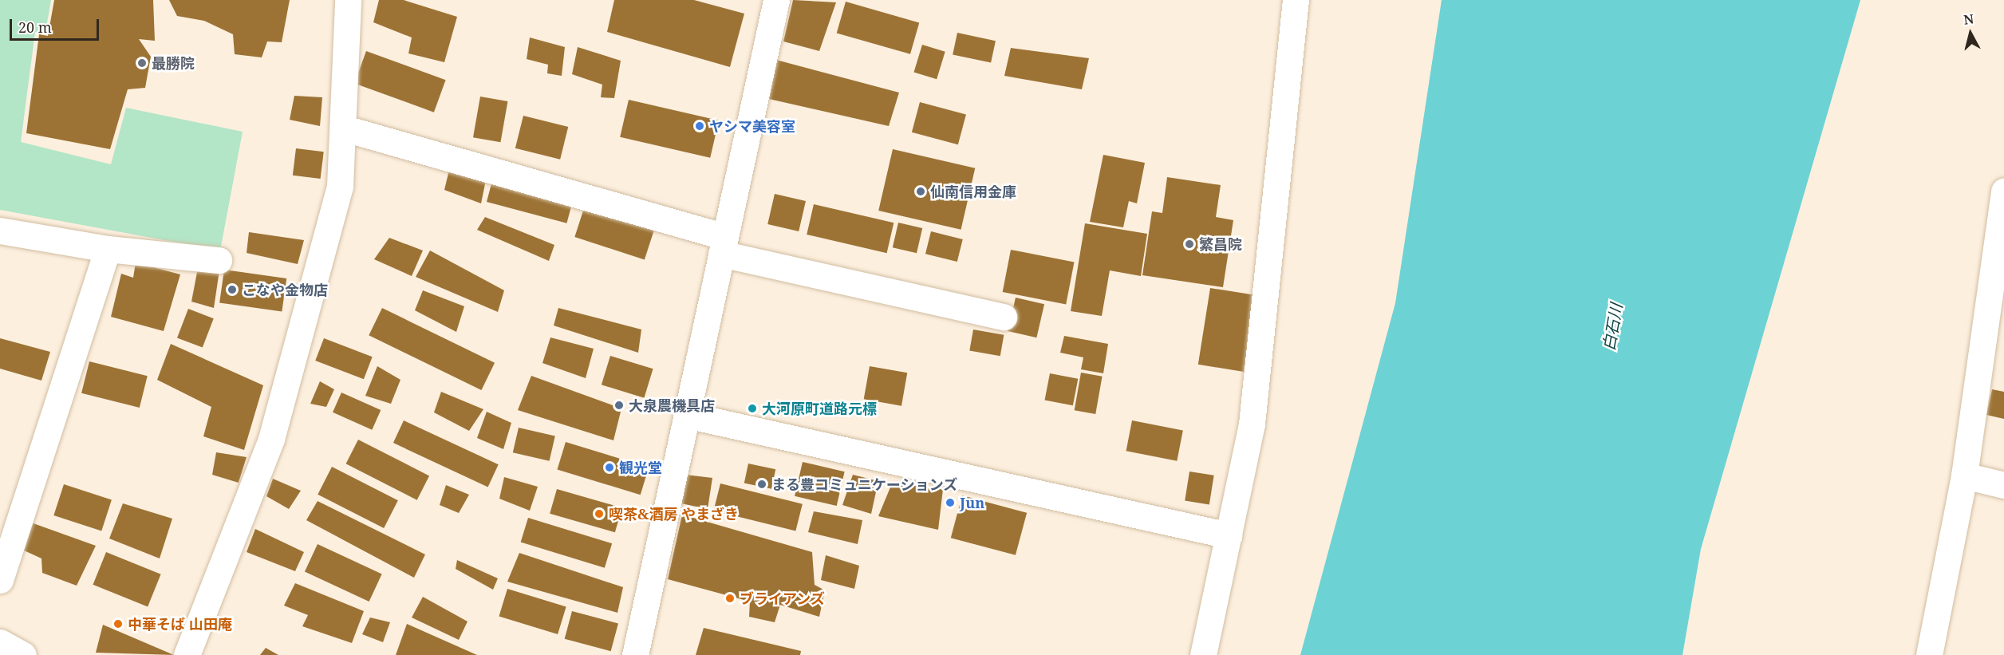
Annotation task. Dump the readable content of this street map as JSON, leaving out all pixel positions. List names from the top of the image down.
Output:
{
  "water": ["白石川"],
  "places": [
    "最勝院",
    "ヤシマ美容室",
    "仙南信用金庫",
    "繁昌院",
    "こなや金物店",
    "大泉農機具店",
    "大河原町道路元標",
    "観光堂",
    "まる豊コミュニケーションズ",
    "Jun",
    "喫茶&酒房 やまざき",
    "ブライアンズ",
    "中華そば 山田庵"
  ],
  "scale_bar": "20 m",
  "north": "top"
}
